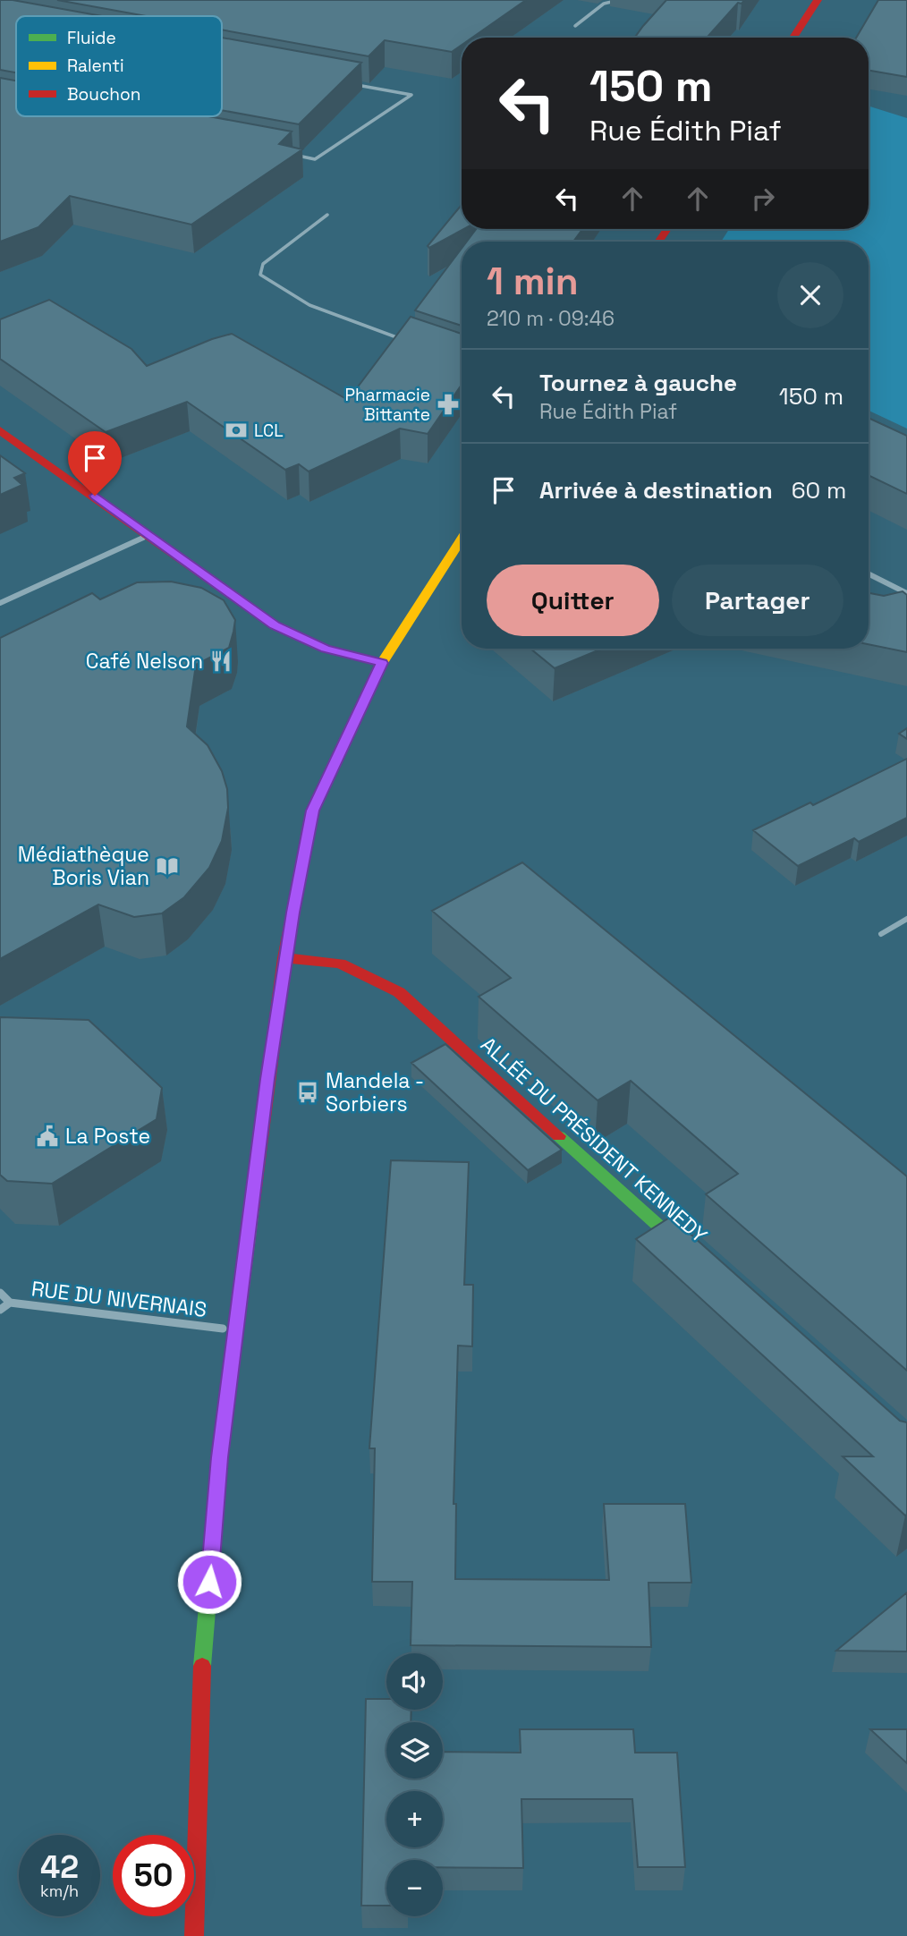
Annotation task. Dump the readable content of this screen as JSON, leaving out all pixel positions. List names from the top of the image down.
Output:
{
  "streets": {
    "main road": ["ALLÉE DU PRÉSIDENT KENNEDY"],
    "street": ["RUE DU NIVERNAIS"]
  },
  "places": {
    "pharmacy": ["Pharmacie Bittante"],
    "bank": ["LCL"],
    "restaurant": ["Café Nelson"],
    "library": ["Médiathèque Boris Vian"],
    "bus stop": ["Mandela - Sorbiers"],
    "public building": ["La Poste"]
  },
  "legend": ["Fluide", "Ralenti", "Bouchon"],
  "page": {
    "turn": ["150 m", "Rue Édith Piaf"],
    "heading": ["1 min", "210 m · 09:46"],
    "list": [
      {
        "name": "Tournez à gauche",
        "note": "Rue Édith Piaf",
        "value": "150 m"
      },
      {
        "name": "Arrivée à destination",
        "value": "60 m"
      }
    ],
    "buttons": ["Quitter", "Partager"],
    "map_buttons": ["+", "−"],
    "speed": "42 km/h",
    "limit": "50"
  }
}
